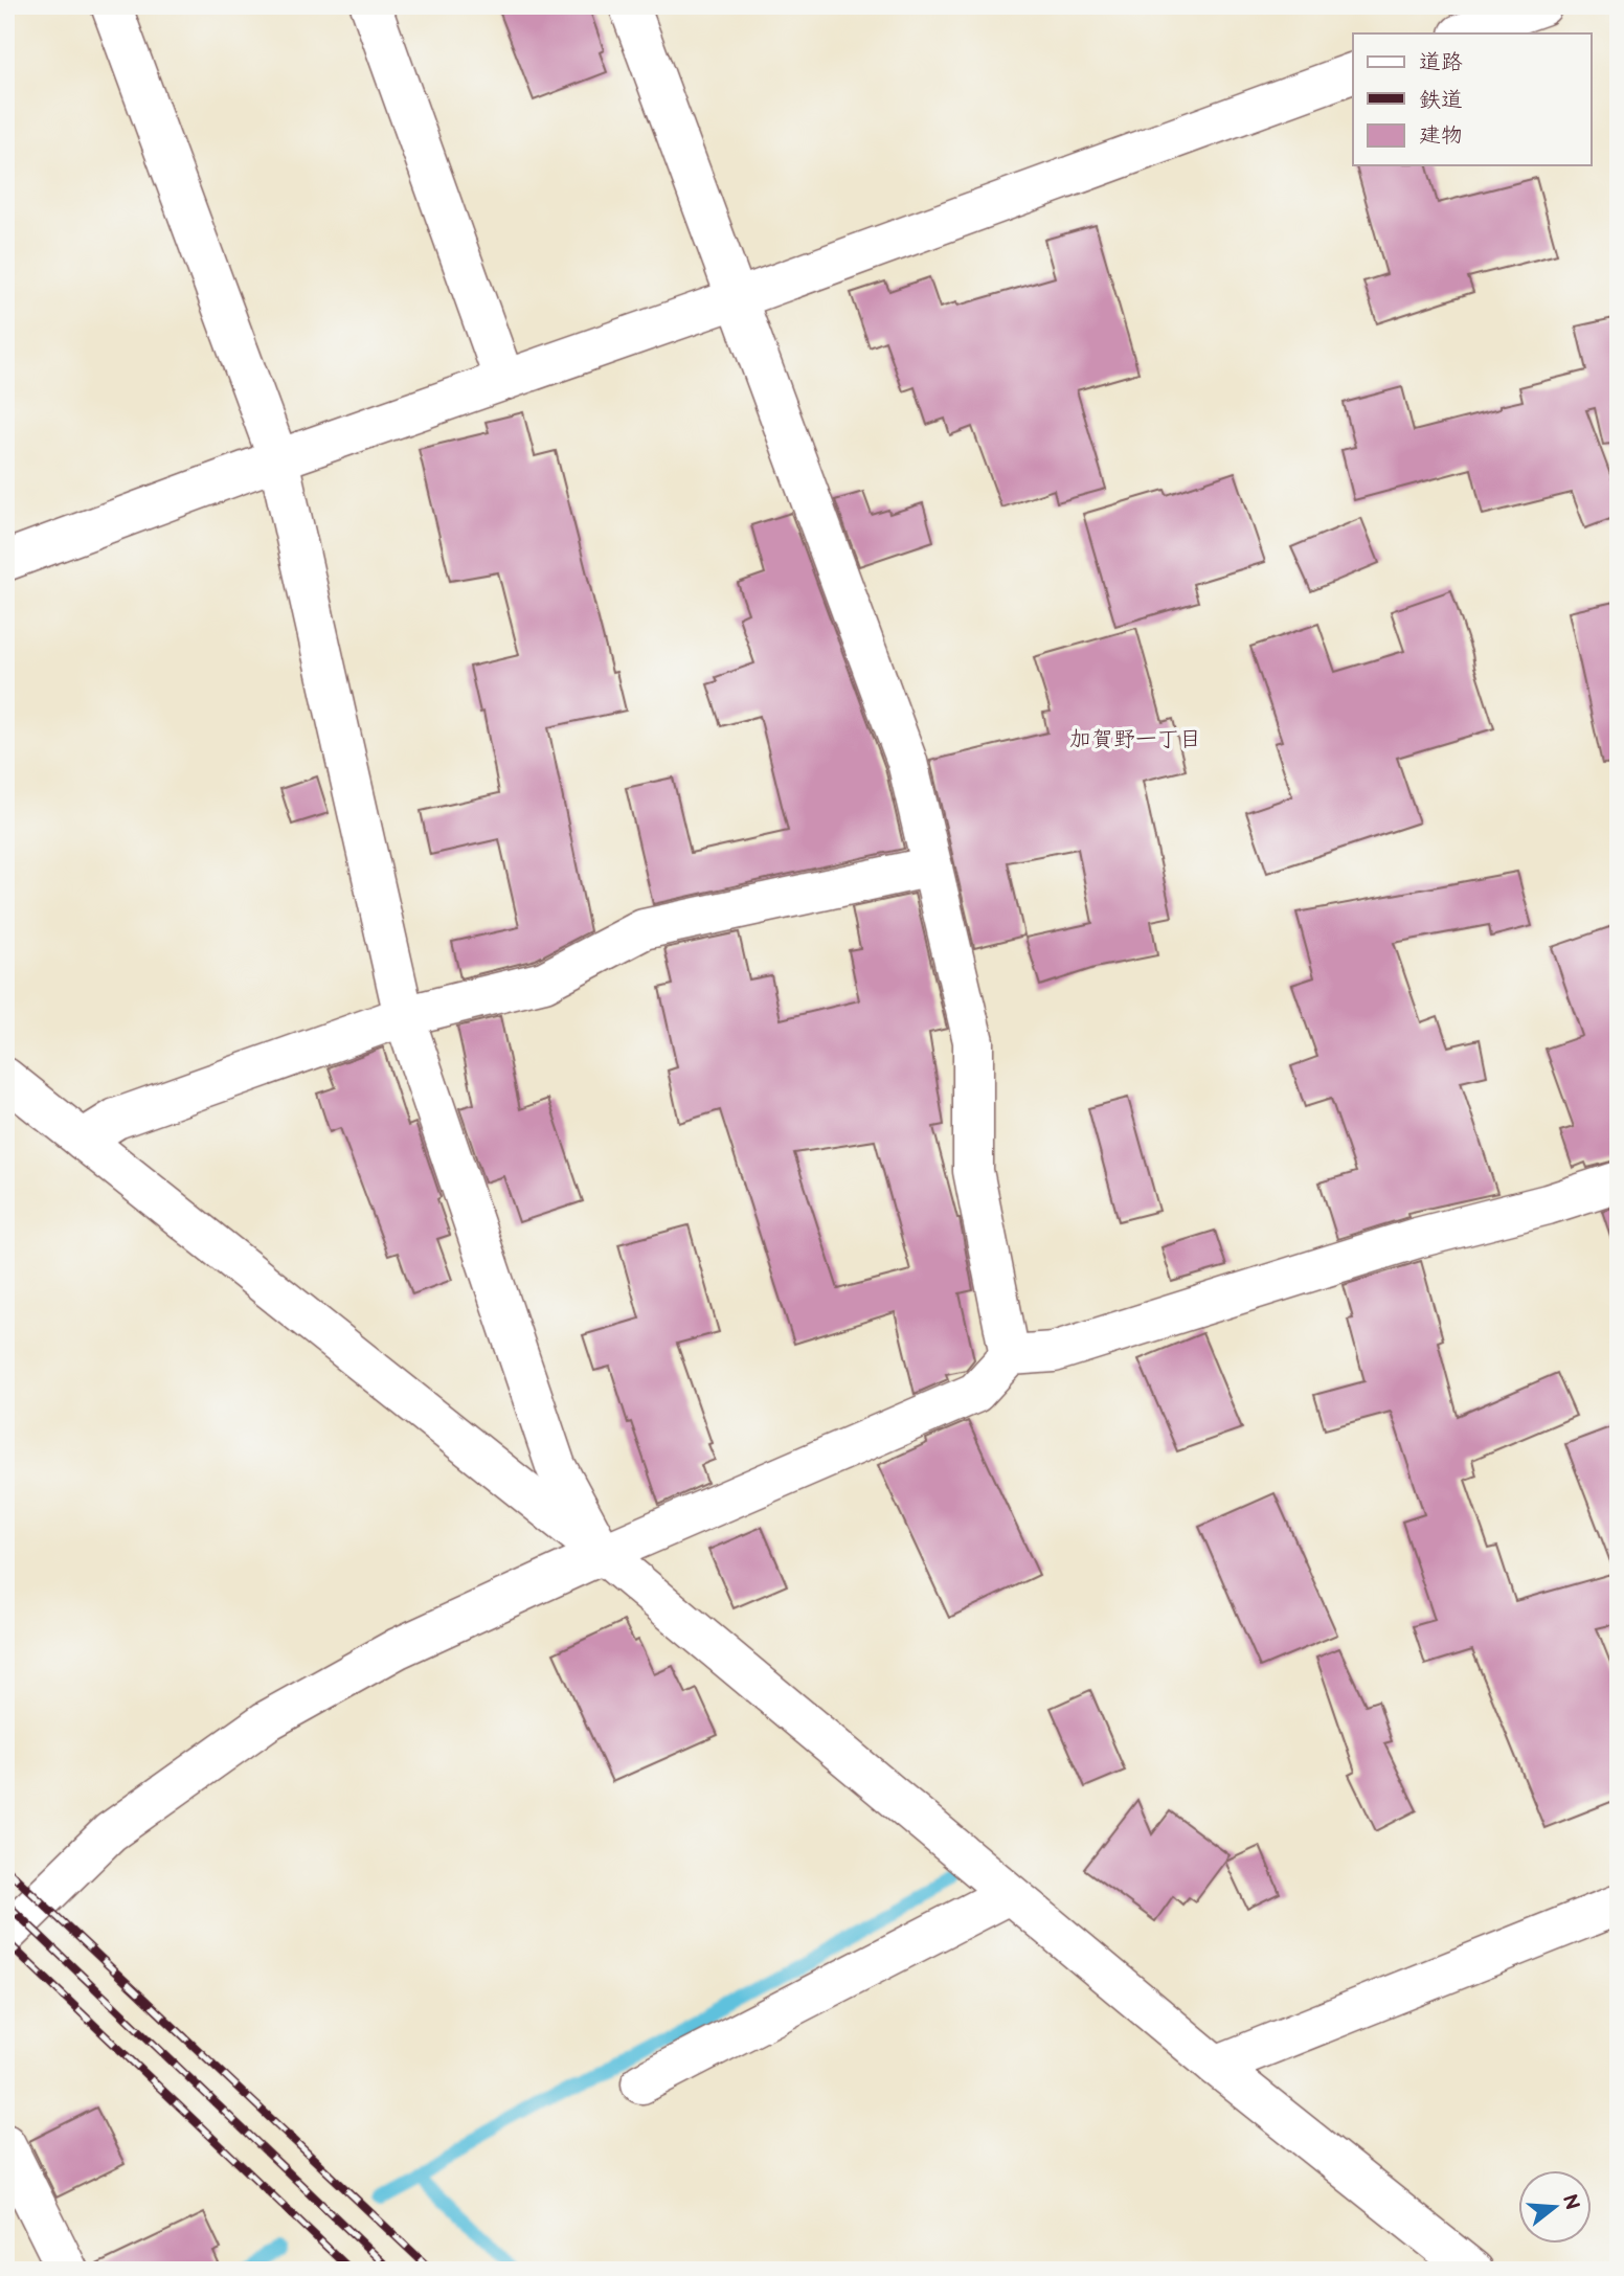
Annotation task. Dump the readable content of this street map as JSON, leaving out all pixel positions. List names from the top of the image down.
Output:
{
  "districts": ["加賀野一丁目"],
  "legend": ["道路", "鉄道", "建物"],
  "north": "right"
}
